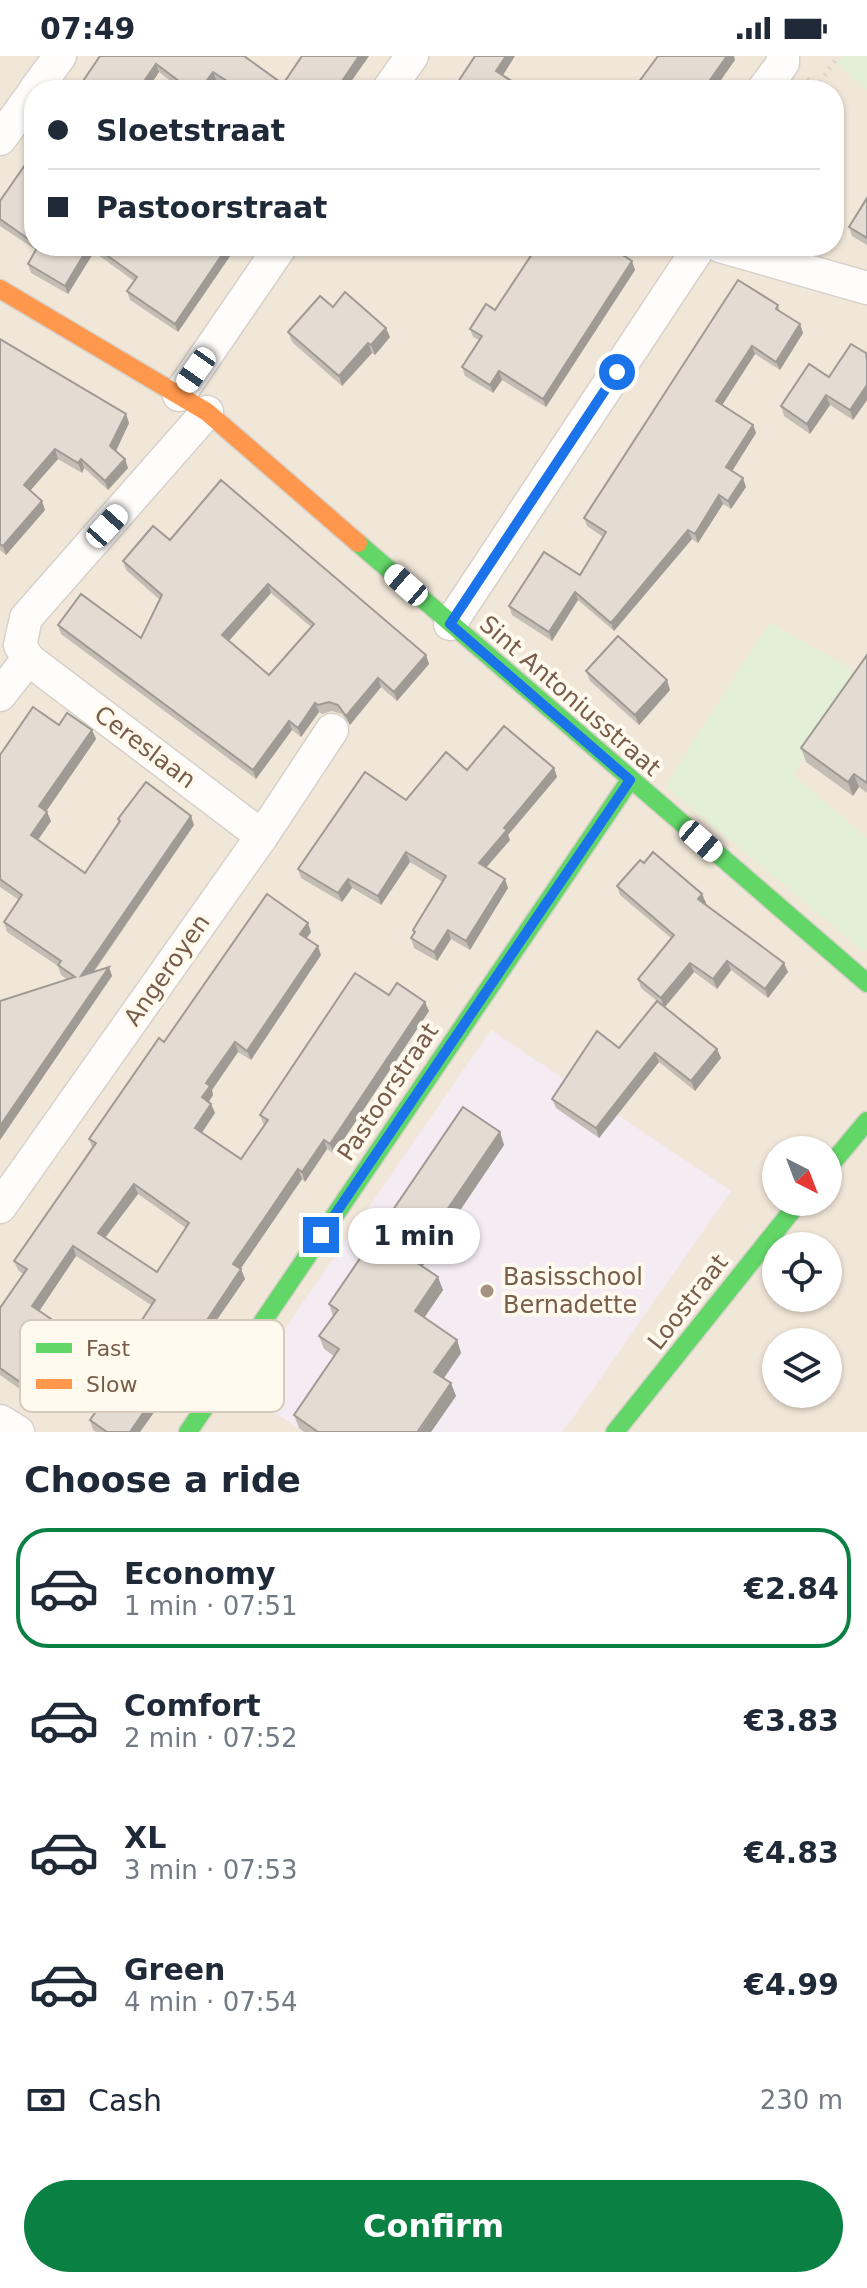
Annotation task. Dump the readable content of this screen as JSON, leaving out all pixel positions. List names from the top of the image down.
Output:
{
  "streets": {
    "street": [
      "Sint Antoniusstraat",
      "Cereslaan",
      "Angeroyen",
      "Pastoorstraat",
      "Loostraat"
    ]
  },
  "crossings": [
    ["Sint Antoniusstraat", "Pastoorstraat"],
    ["Cereslaan", "Angeroyen"]
  ],
  "places": ["Basisschool Bernadette"],
  "legend": ["Fast", "Slow"],
  "north": "bottom right",
  "page": {
    "status": "07:49",
    "banner": ["Sloetstraat", "Pastoorstraat"],
    "bubble": "1 min",
    "heading": "Choose a ride",
    "list": [
      {
        "name": "Economy",
        "note": "1 min · 07:51",
        "value": "€2.84"
      },
      {
        "name": "Comfort",
        "note": "2 min · 07:52",
        "value": "€3.83"
      },
      {
        "name": "XL",
        "note": "3 min · 07:53",
        "value": "€4.83"
      },
      {
        "name": "Green",
        "note": "4 min · 07:54",
        "value": "€4.99"
      }
    ],
    "pay": ["Cash", "230 m"],
    "buttons": "Confirm"
  }
}
